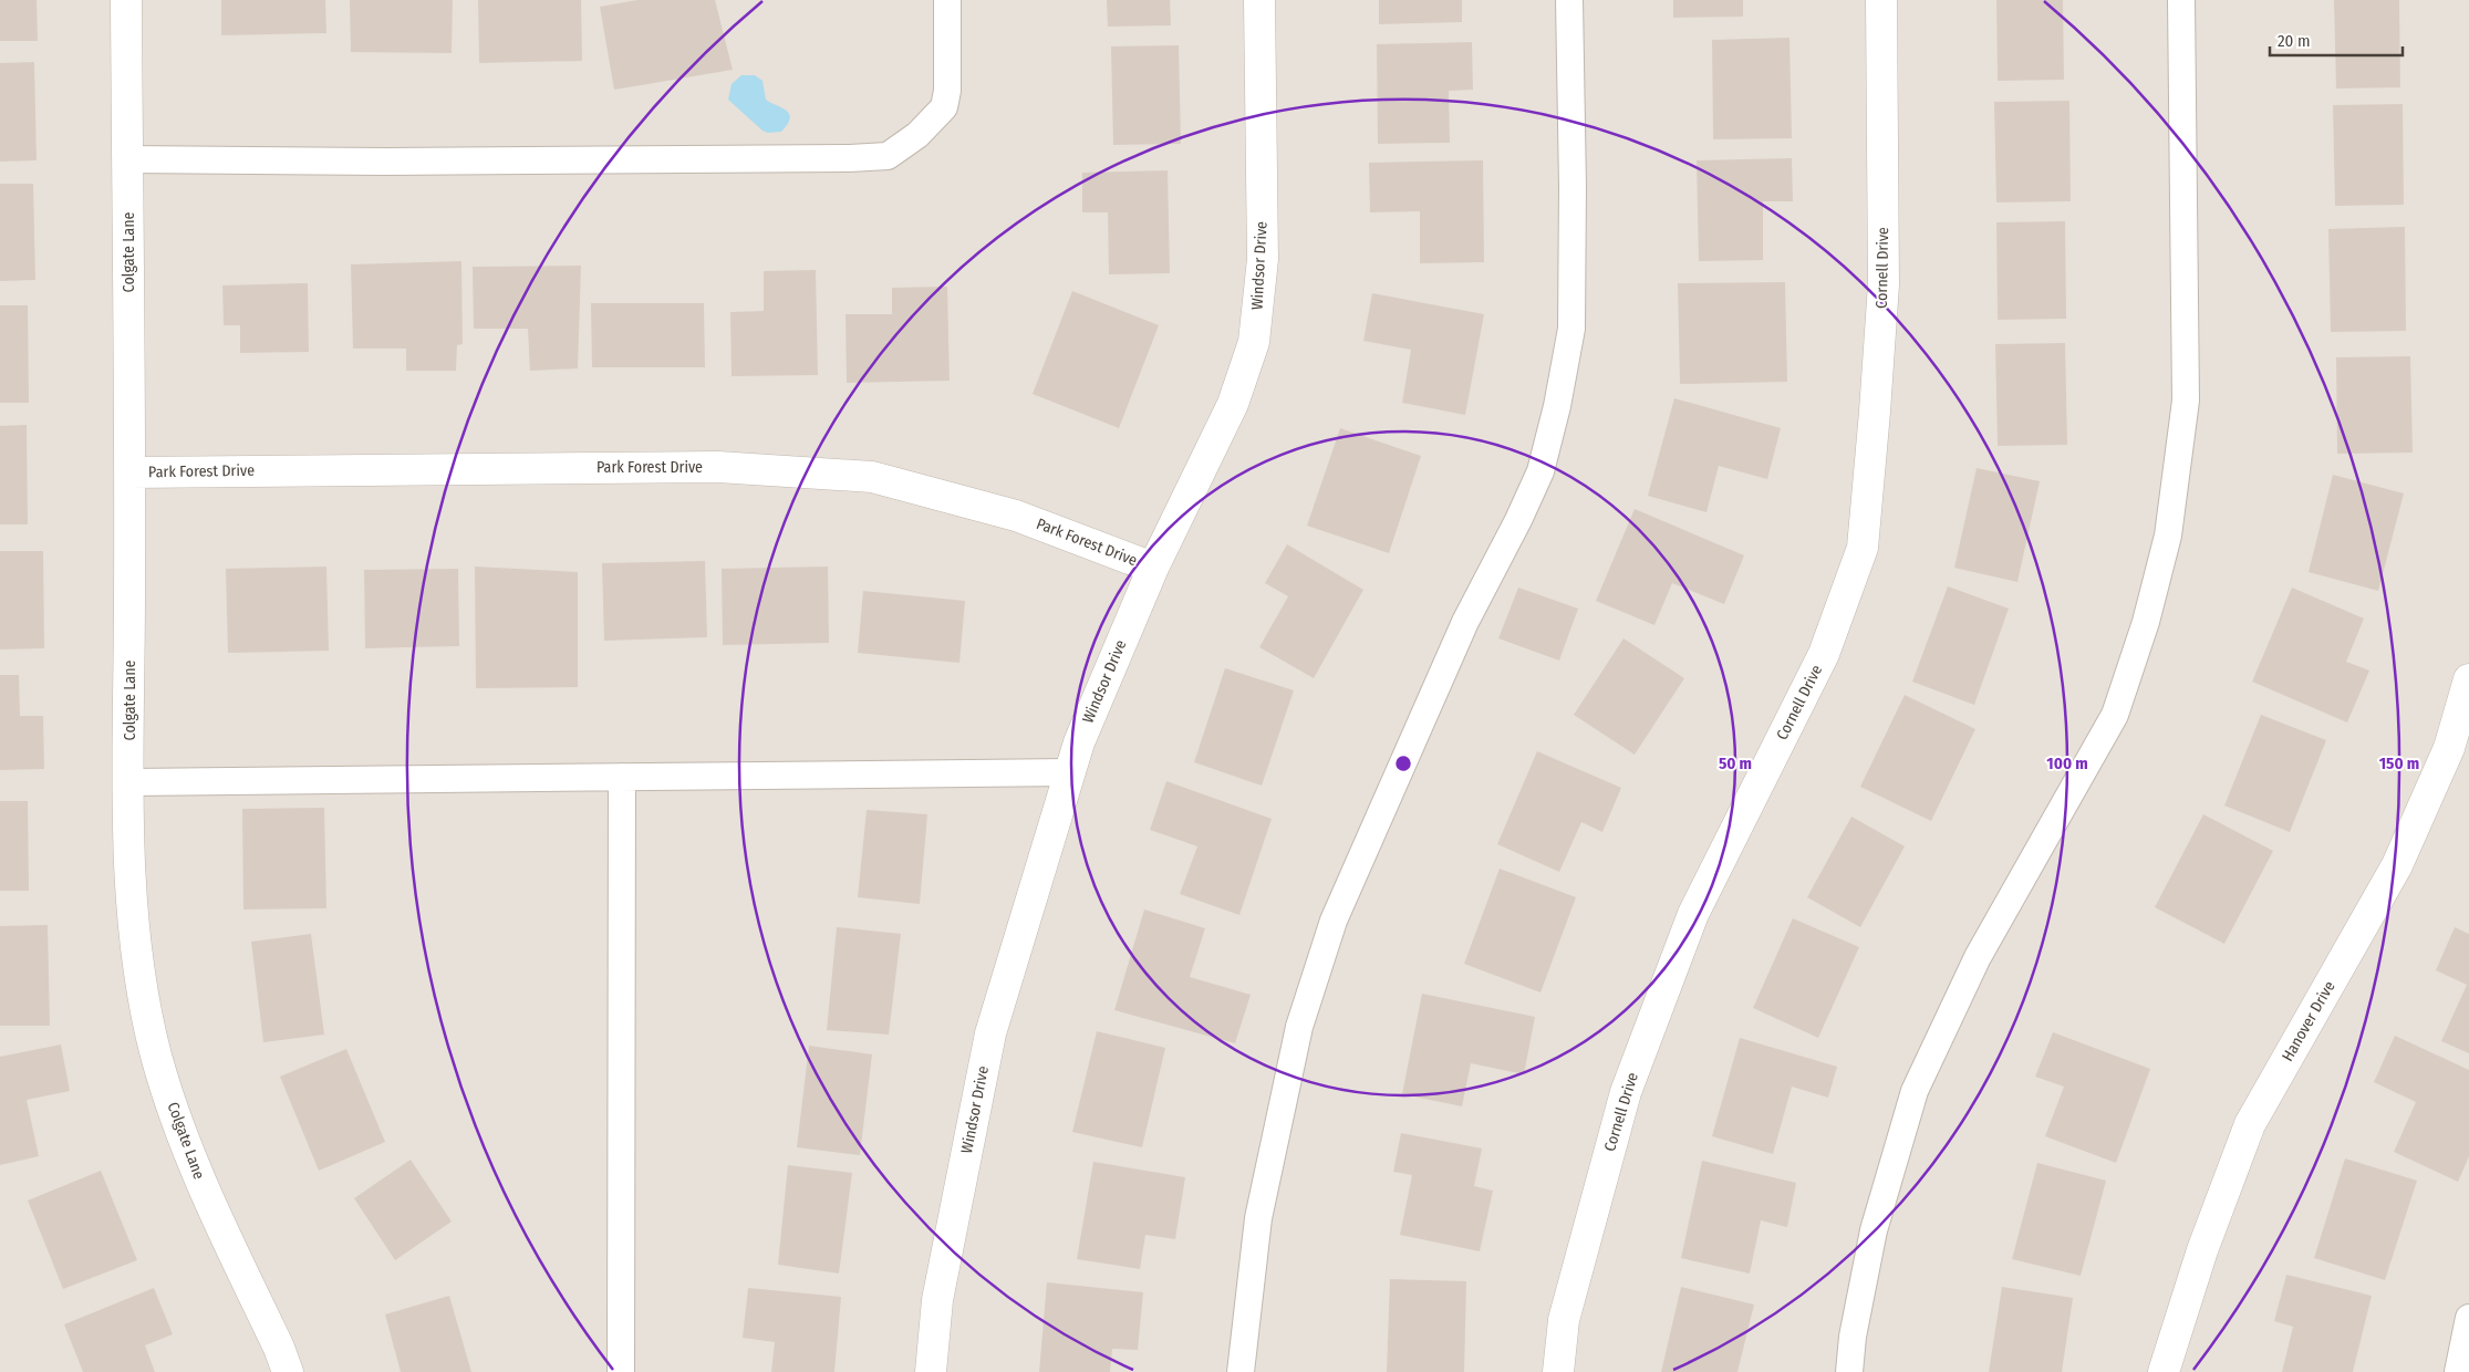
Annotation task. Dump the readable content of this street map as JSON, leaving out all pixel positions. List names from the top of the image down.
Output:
{
  "streets": {
    "street": [
      "Colgate Lane",
      "Windsor Drive",
      "Cornell Drive",
      "Park Forest Drive",
      "Hanover Drive"
    ]
  },
  "crossings": [
    ["Colgate Lane", "Park Forest Drive"],
    ["Windsor Drive", "Park Forest Drive"]
  ],
  "scale_bar": "20 m",
  "rings": ["50 m", "100 m", "150 m"]
}
